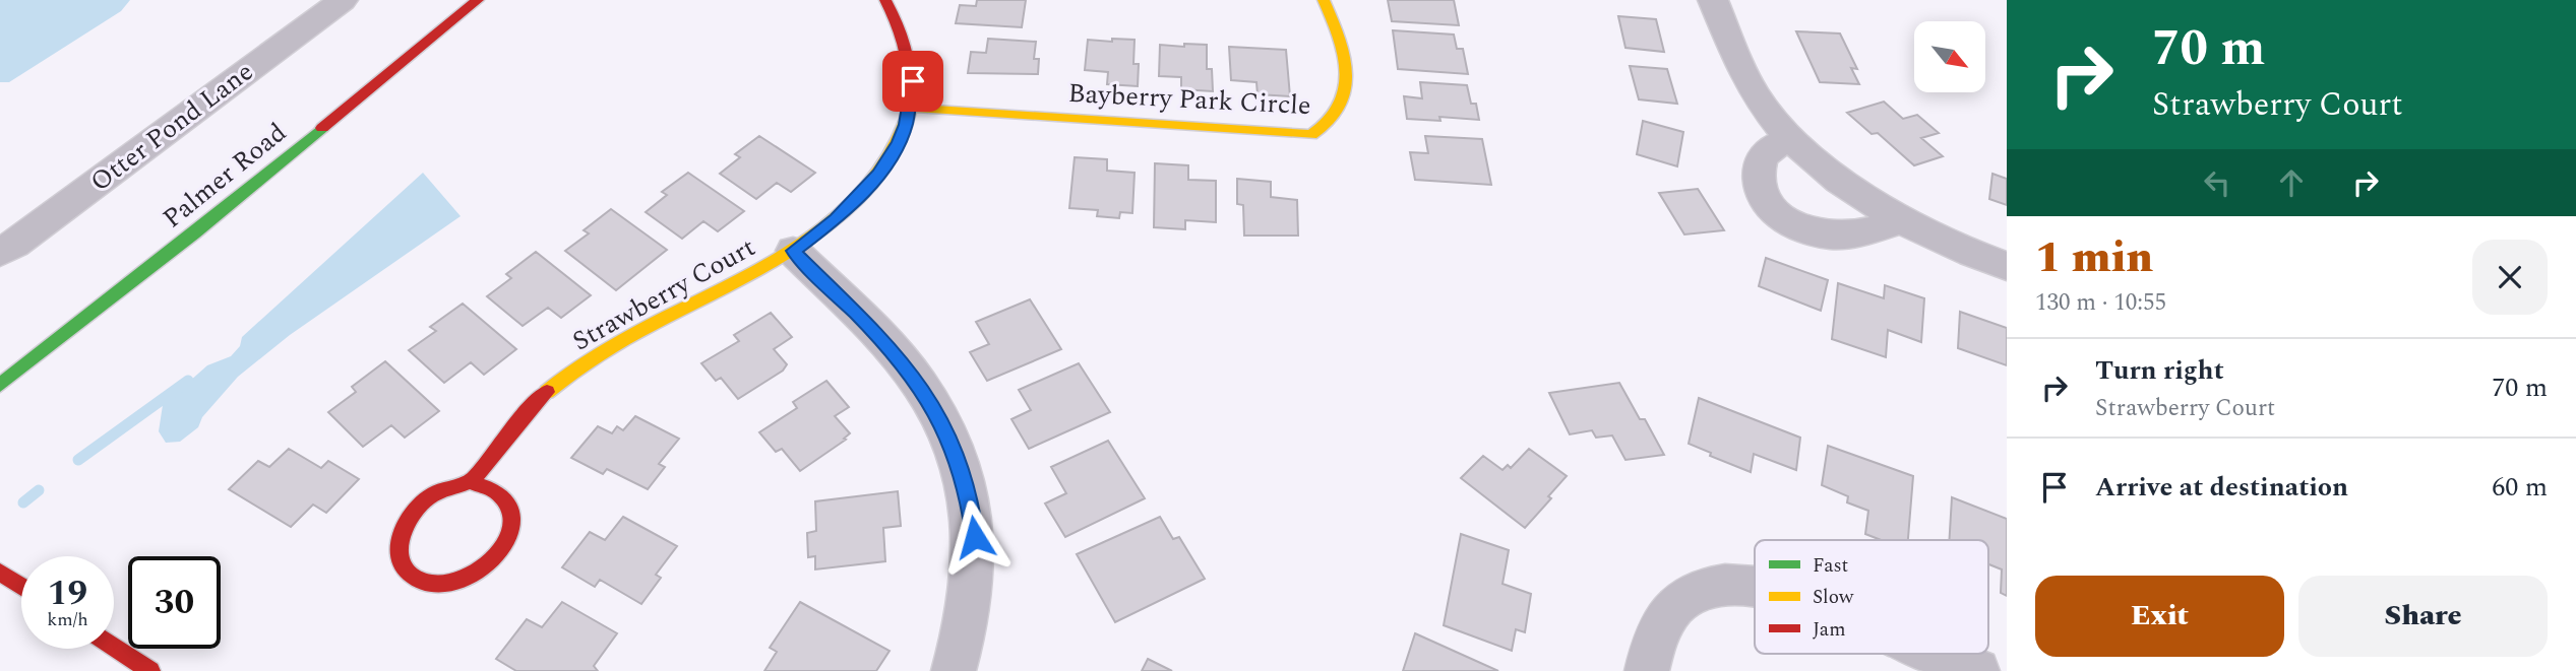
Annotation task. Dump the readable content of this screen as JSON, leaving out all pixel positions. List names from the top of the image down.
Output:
{
  "streets": {
    "street": [
      "Bayberry Park Circle",
      "Otter Pond Lane",
      "Palmer Road",
      "Strawberry Court"
    ]
  },
  "crossings": [
    ["Bayberry Park Circle", "Strawberry Court"]
  ],
  "legend": ["Fast", "Slow", "Jam"],
  "north": "bottom right",
  "page": {
    "turn": ["70 m", "Strawberry Court"],
    "heading": ["1 min", "130 m · 10:55"],
    "list": [
      {
        "name": "Turn right",
        "note": "Strawberry Court",
        "value": "70 m"
      },
      {
        "name": "Arrive at destination",
        "value": "60 m"
      }
    ],
    "speed": "19 km/h",
    "limit": "30",
    "buttons": ["Exit", "Share"]
  }
}
